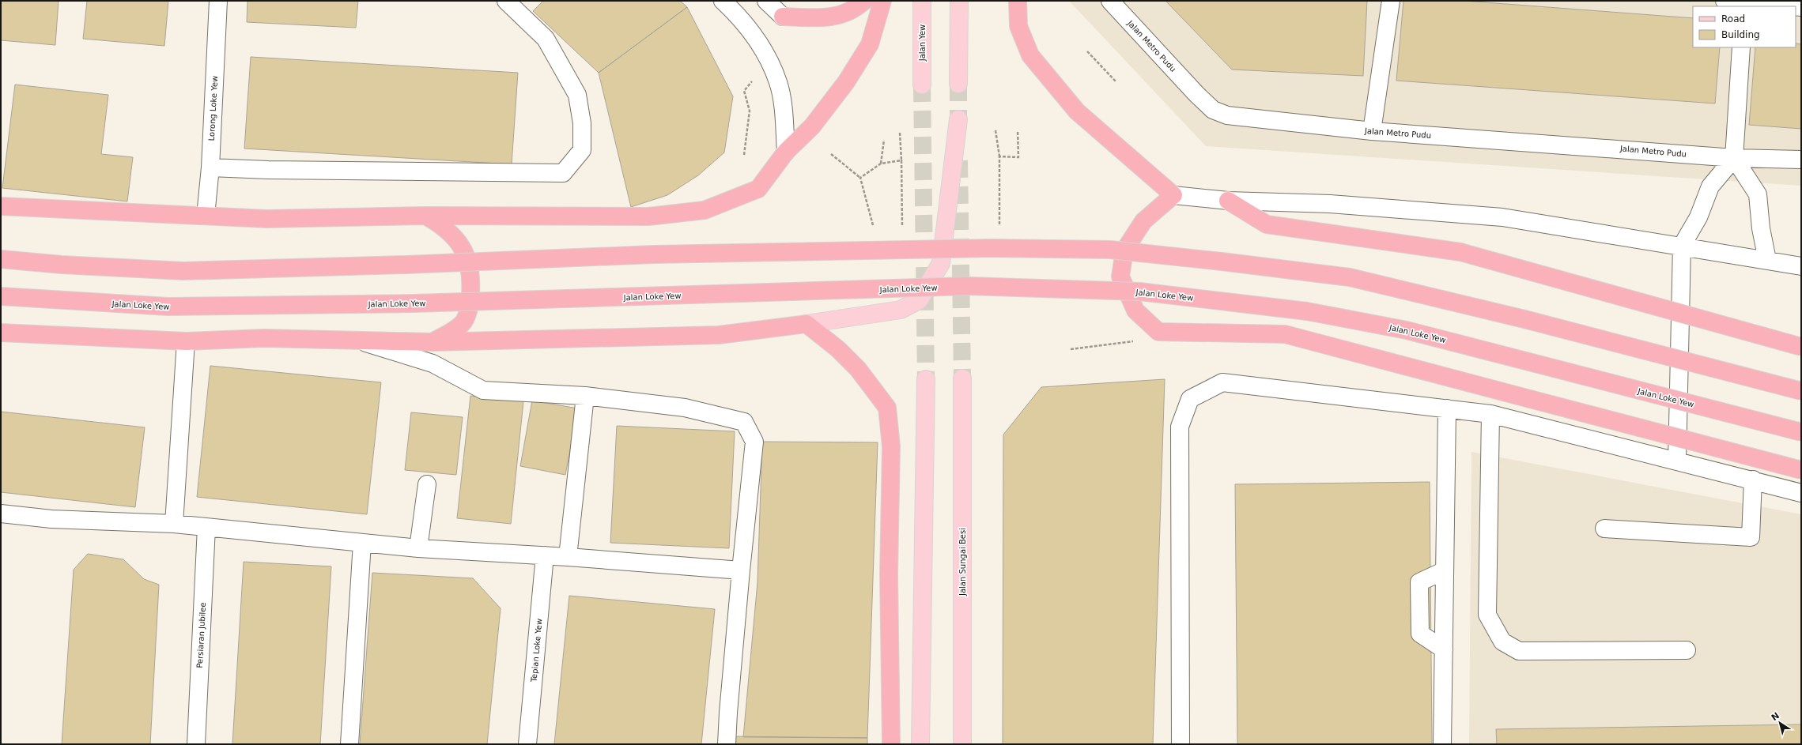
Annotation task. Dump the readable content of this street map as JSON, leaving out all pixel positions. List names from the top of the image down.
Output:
{
  "streets": {
    "highway": ["Jalan Loke Yew"],
    "main road": ["Jalan Yew", "Jalan Sungai Besi"],
    "street": [
      "Jalan Metro Pudu",
      "Lorong Loke Yew",
      "Persiaran Jubilee",
      "Tepian Loke Yew"
    ]
  },
  "legend": ["Road", "Building"],
  "north": "top left"
}
